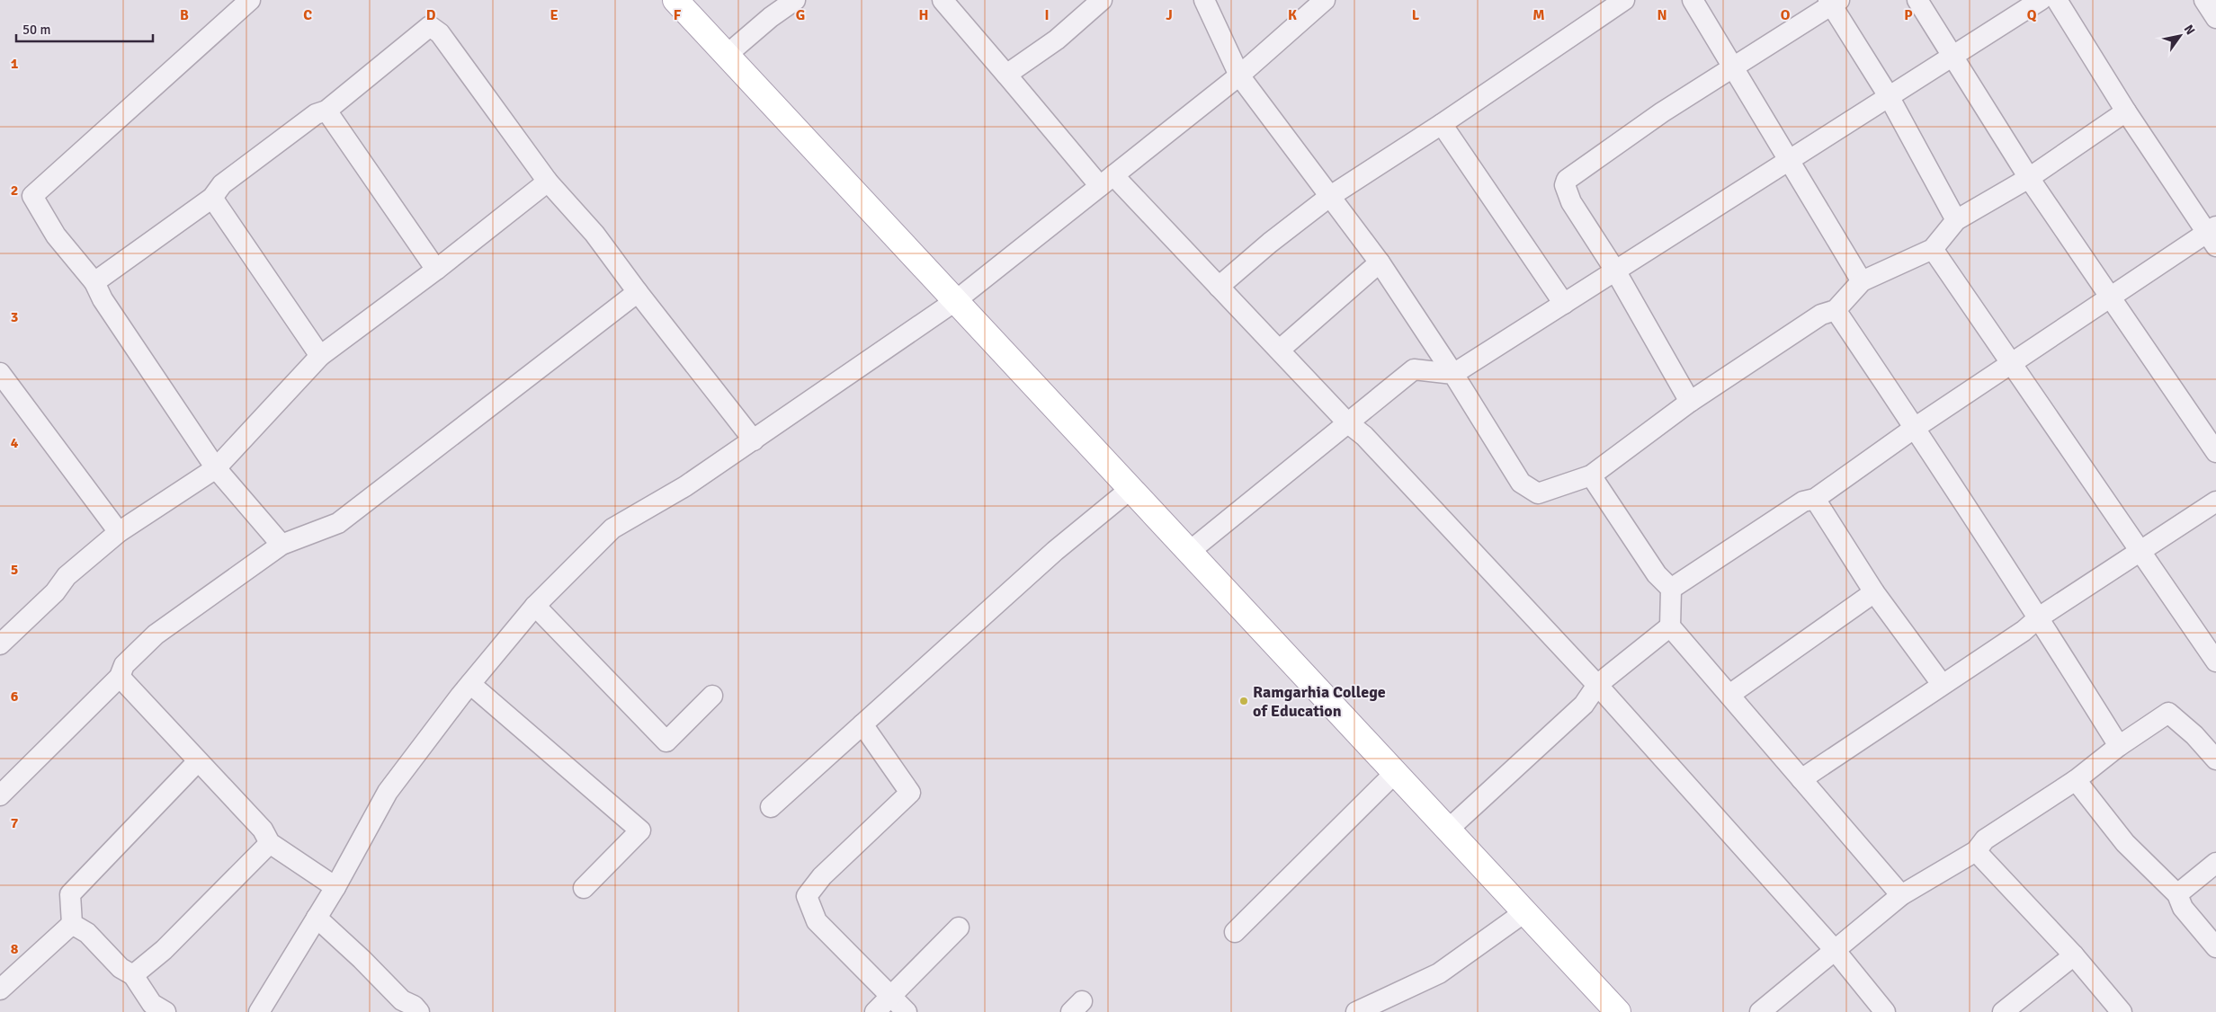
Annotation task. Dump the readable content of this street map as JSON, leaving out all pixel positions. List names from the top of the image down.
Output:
{
  "places": ["Ramgarhia College of Education"],
  "scale_bar": "50 m",
  "north": "top right",
  "grid": {
    "columns": [
      "B",
      "C",
      "D",
      "E",
      "F",
      "G",
      "H",
      "I",
      "J",
      "K",
      "L",
      "M",
      "N",
      "O",
      "P",
      "Q"
    ],
    "rows": [
      "1",
      "2",
      "3",
      "4",
      "5",
      "6",
      "7",
      "8"
    ]
  }
}
